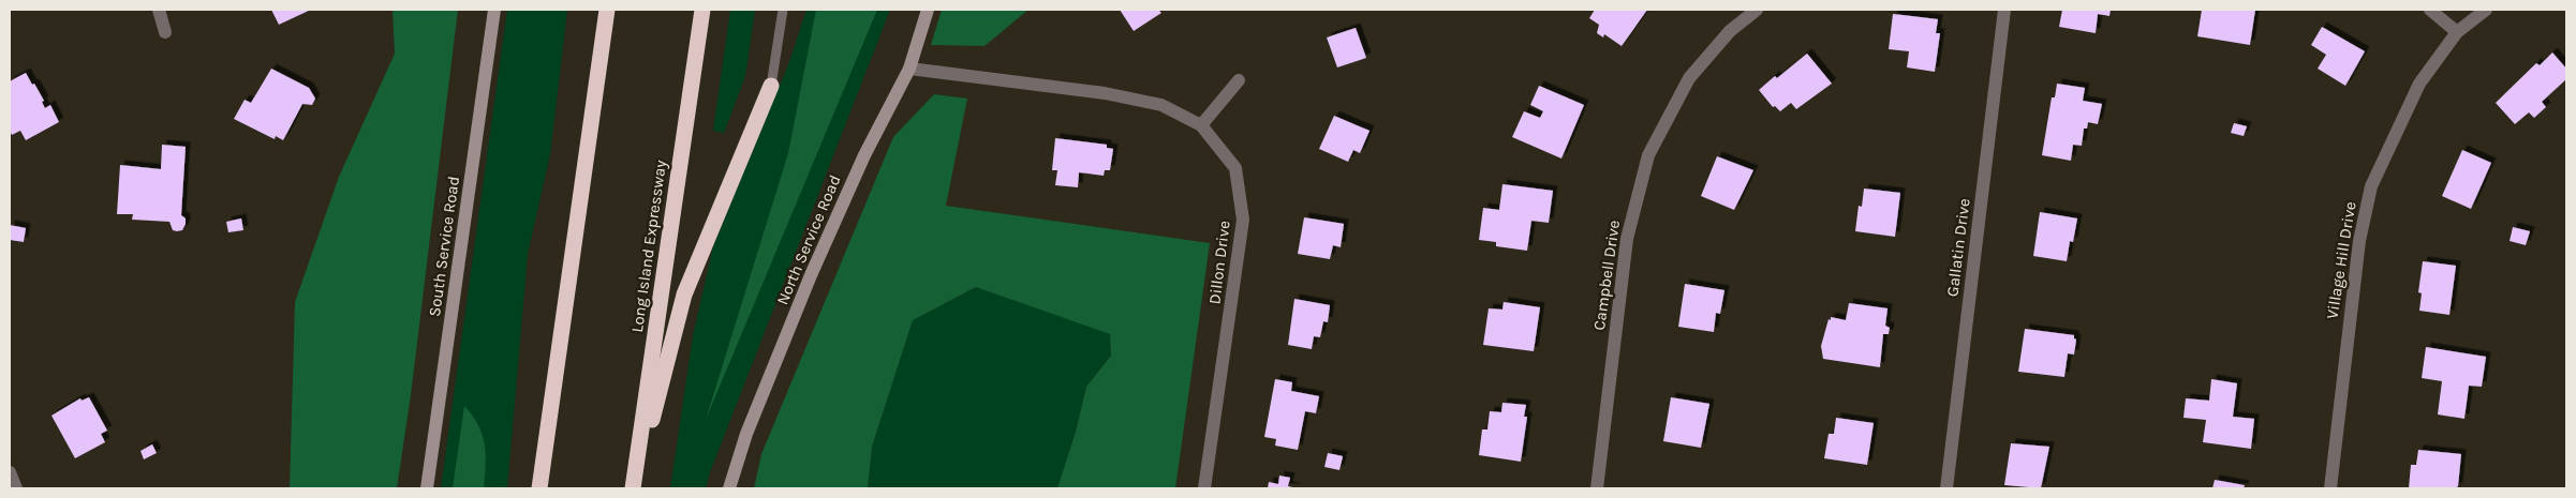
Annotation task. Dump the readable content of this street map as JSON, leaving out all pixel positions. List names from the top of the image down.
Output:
{
  "streets": {
    "highway": ["Long Island Expressway"],
    "main road": ["North Service Road", "South Service Road"],
    "street": [
      "Gallatin Drive",
      "Village Hill Drive",
      "Dillon Drive",
      "Campbell Drive"
    ]
  },
  "crossings": [
    ["North Service Road", "Dillon Drive"]
  ]
}
